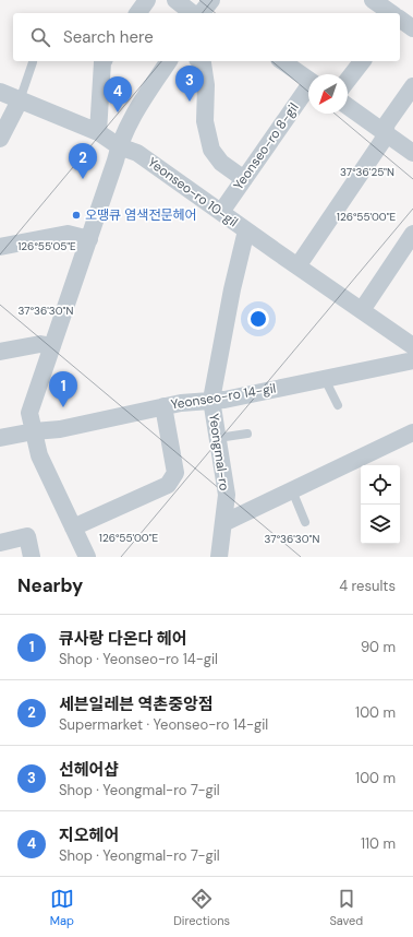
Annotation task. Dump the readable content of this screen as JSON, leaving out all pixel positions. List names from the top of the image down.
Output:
{
  "streets": {
    "street": [
      "Yeonseo-ro 8-gil",
      "Yeonseo-ro 10-gil",
      "Yeonseo-ro 14-gil",
      "Yeongmal-ro"
    ]
  },
  "crossings": [
    ["Yeonseo-ro 8-gil", "Yeonseo-ro 10-gil"],
    ["Yeonseo-ro 10-gil", "Yeonseo-ro 14-gil"],
    ["Yeonseo-ro 10-gil", "Yeongmal-ro"],
    ["Yeonseo-ro 14-gil", "Yeongmal-ro"]
  ],
  "places": ["오땡큐 염색전문헤어"],
  "north": "bottom left",
  "page": {
    "search": "Search here",
    "pins": [
      "3",
      "4",
      "2",
      "1"
    ],
    "heading": ["Nearby", "4 results"],
    "list": [
      {
        "mark": "1",
        "name": "큐사랑 다온다 헤어",
        "note": "Shop · Yeonseo-ro 14-gil",
        "value": "90 m"
      },
      {
        "mark": "2",
        "name": "세븐일레븐 역촌중앙점",
        "note": "Supermarket · Yeonseo-ro 14-gil",
        "value": "100 m"
      },
      {
        "mark": "3",
        "name": "선헤어샵",
        "note": "Shop · Yeongmal-ro 7-gil",
        "value": "100 m"
      },
      {
        "mark": "4",
        "name": "지오헤어",
        "note": "Shop · Yeongmal-ro 7-gil",
        "value": "110 m"
      }
    ],
    "nav": ["Map", "Directions", "Saved"]
  },
  "coordinates": [
    "37°36'25\"N",
    "126°55'00\"E",
    "126°55'05\"E",
    "37°36'30\"N"
  ]
}
